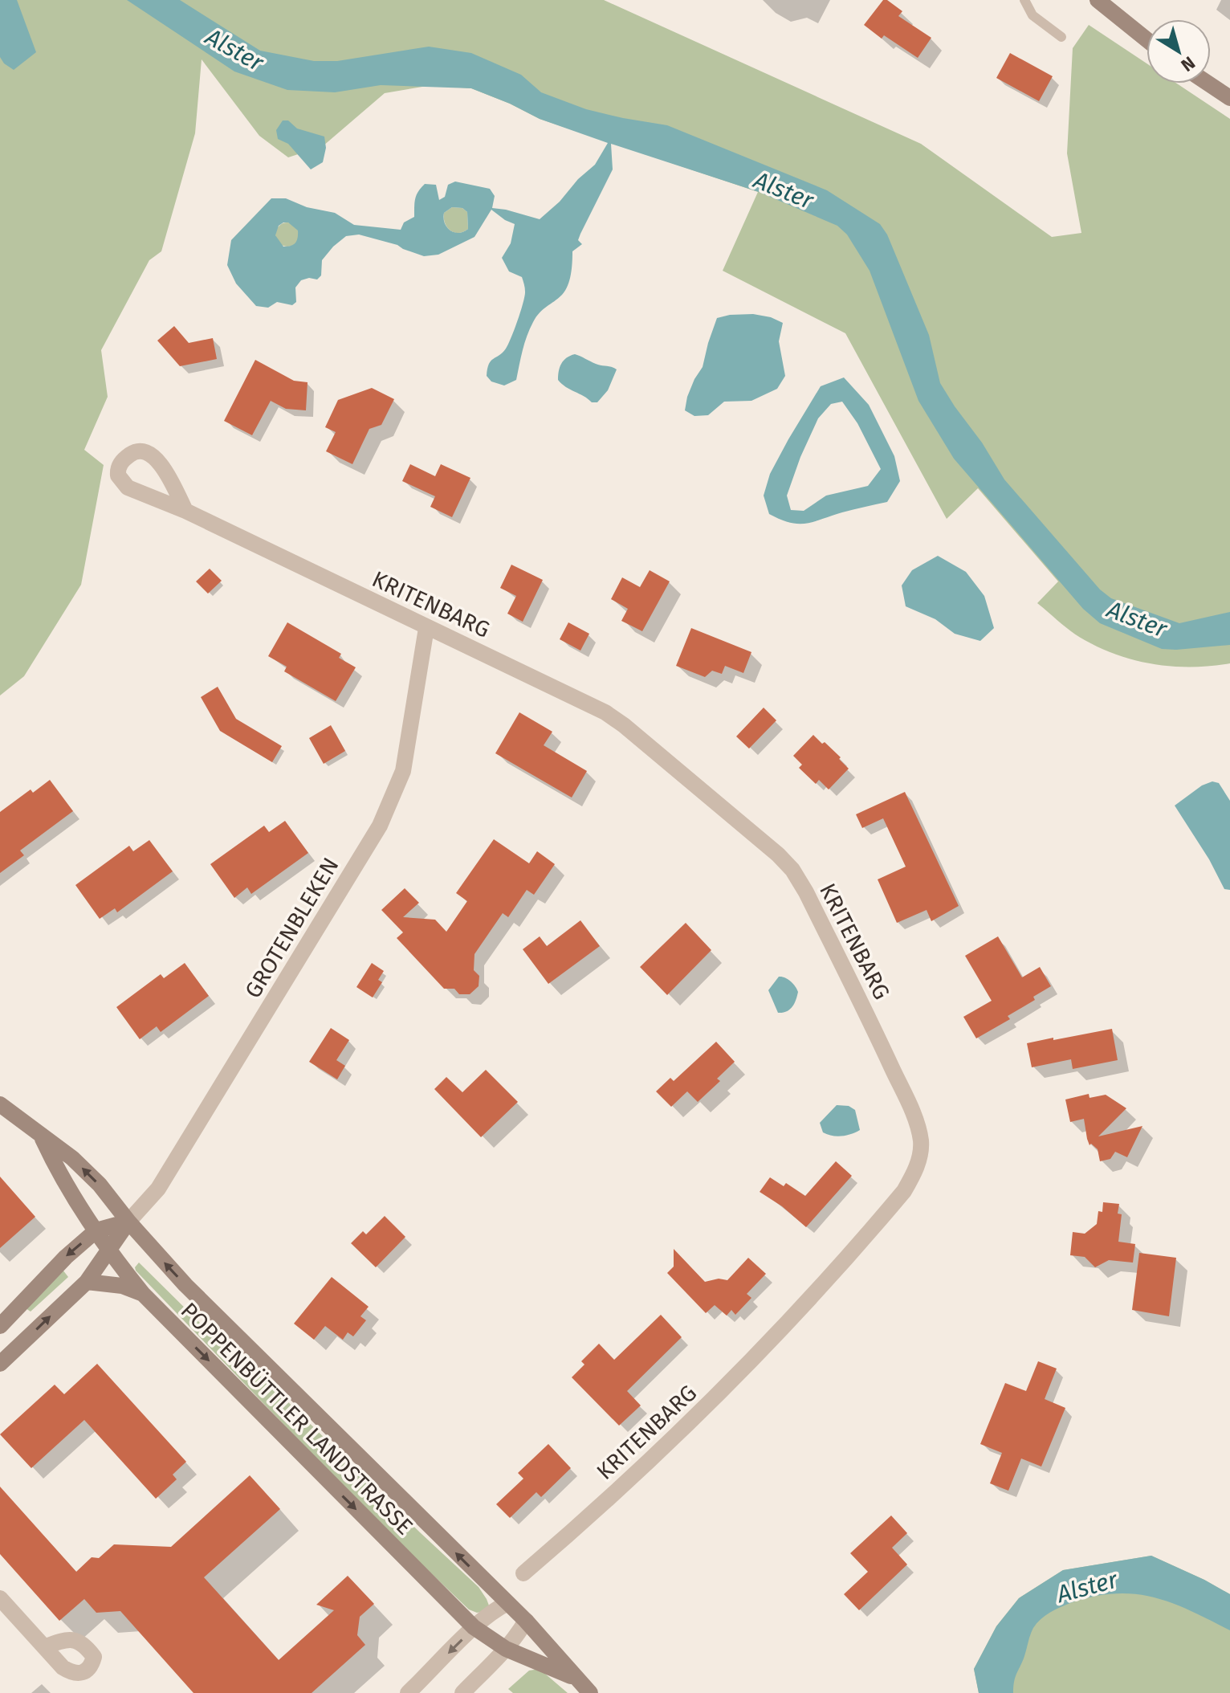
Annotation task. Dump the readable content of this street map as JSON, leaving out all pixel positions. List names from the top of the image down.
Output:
{
  "streets": {
    "main road": ["GROTENBLEKEN", "POPPENBÜTTLER LANDSTRASSE"],
    "street": ["KRITENBARG"]
  },
  "crossings": [
    ["KRITENBARG", "GROTENBLEKEN"],
    ["GROTENBLEKEN", "POPPENBÜTTLER LANDSTRASSE"]
  ],
  "water": ["Alster"],
  "north": "bottom right"
}
